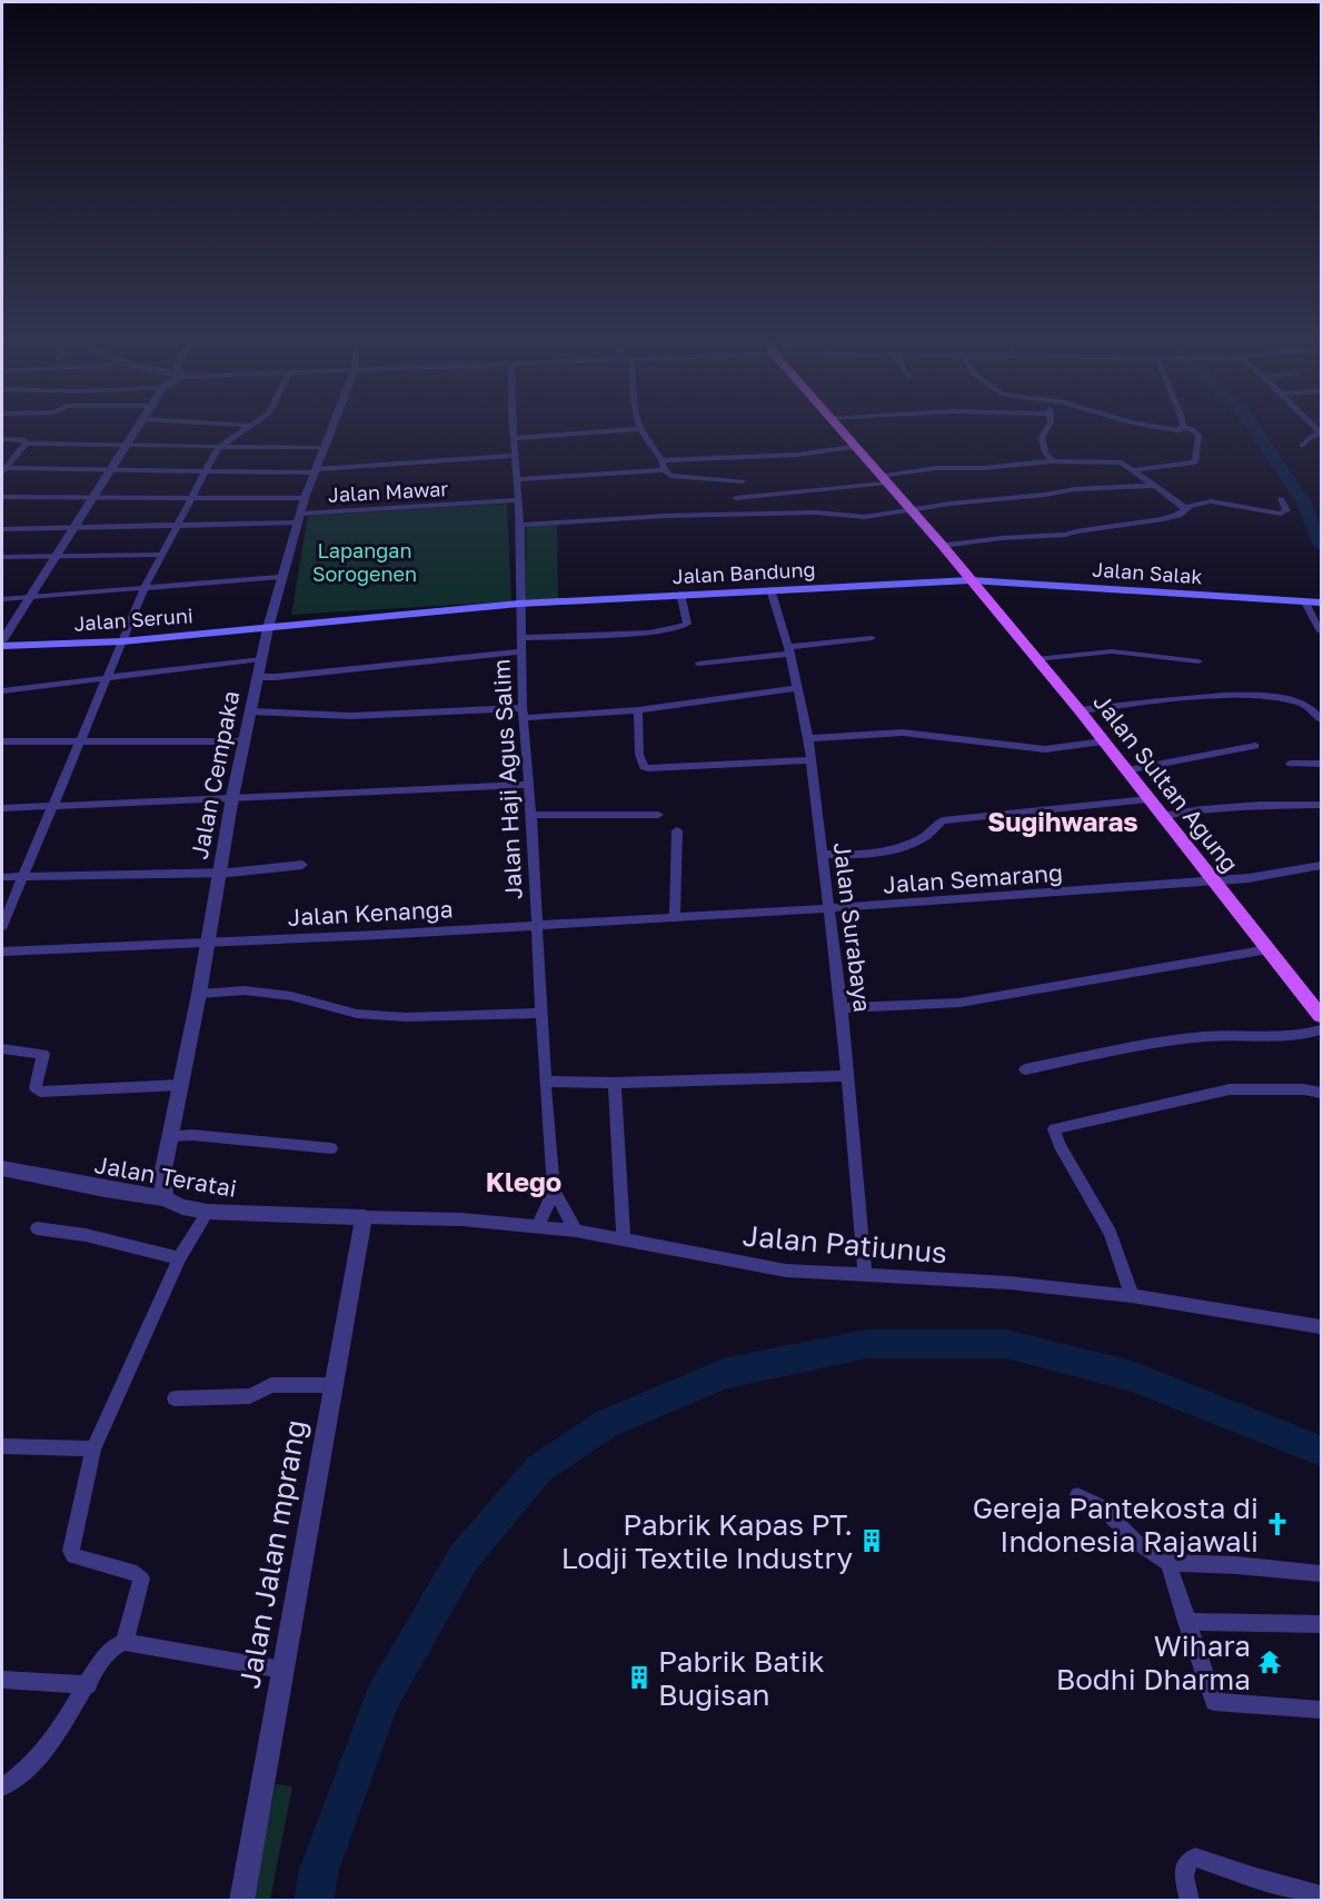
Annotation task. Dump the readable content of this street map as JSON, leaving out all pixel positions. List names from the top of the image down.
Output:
{
  "streets": {
    "main road": [
      "Jalan Bandung",
      "Jalan Salak",
      "Jalan Seruni",
      "Jalan Sultan Agung"
    ],
    "street": [
      "Jalan Mawar",
      "Jalan Cempaka",
      "Jalan Haji Agus Salim",
      "Jalan Semarang",
      "Jalan Kenanga",
      "Jalan Surabaya",
      "Jalan Teratai",
      "Jalan Patiunus",
      "Jalan Jalan mprang"
    ]
  },
  "crossings": [
    ["Jalan Mawar", "Jalan Cempaka"],
    ["Jalan Mawar", "Jalan Haji Agus Salim"],
    ["Jalan Bandung", "Jalan Salak"],
    ["Jalan Bandung", "Jalan Seruni"],
    ["Jalan Bandung", "Jalan Cempaka"],
    ["Jalan Bandung", "Jalan Haji Agus Salim"],
    ["Jalan Bandung", "Jalan Sultan Agung"],
    ["Jalan Bandung", "Jalan Surabaya"],
    ["Jalan Salak", "Jalan Sultan Agung"],
    ["Jalan Seruni", "Jalan Cempaka"],
    ["Jalan Cempaka", "Jalan Kenanga"],
    ["Jalan Cempaka", "Jalan Teratai"],
    ["Jalan Haji Agus Salim", "Jalan Semarang"],
    ["Jalan Haji Agus Salim", "Jalan Kenanga"],
    ["Jalan Haji Agus Salim", "Jalan Patiunus"],
    ["Jalan Sultan Agung", "Jalan Semarang"],
    ["Jalan Semarang", "Jalan Kenanga"],
    ["Jalan Semarang", "Jalan Surabaya"],
    ["Jalan Surabaya", "Jalan Patiunus"],
    ["Jalan Teratai", "Jalan Patiunus"],
    ["Jalan Teratai", "Jalan Jalan mprang"],
    ["Jalan Patiunus", "Jalan Jalan mprang"]
  ],
  "districts": ["Sugihwaras", "Klego"],
  "parks": ["Lapangan Sorogenen"],
  "places": {
    "church": ["Gereja Pantekosta di Indonesia Rajawali"],
    "building": ["Pabrik Kapas PT. Lodji Textile Industry", "Pabrik Batik Bugisan"],
    "temple": ["Wihara Bodhi Dharma"]
  }
}
